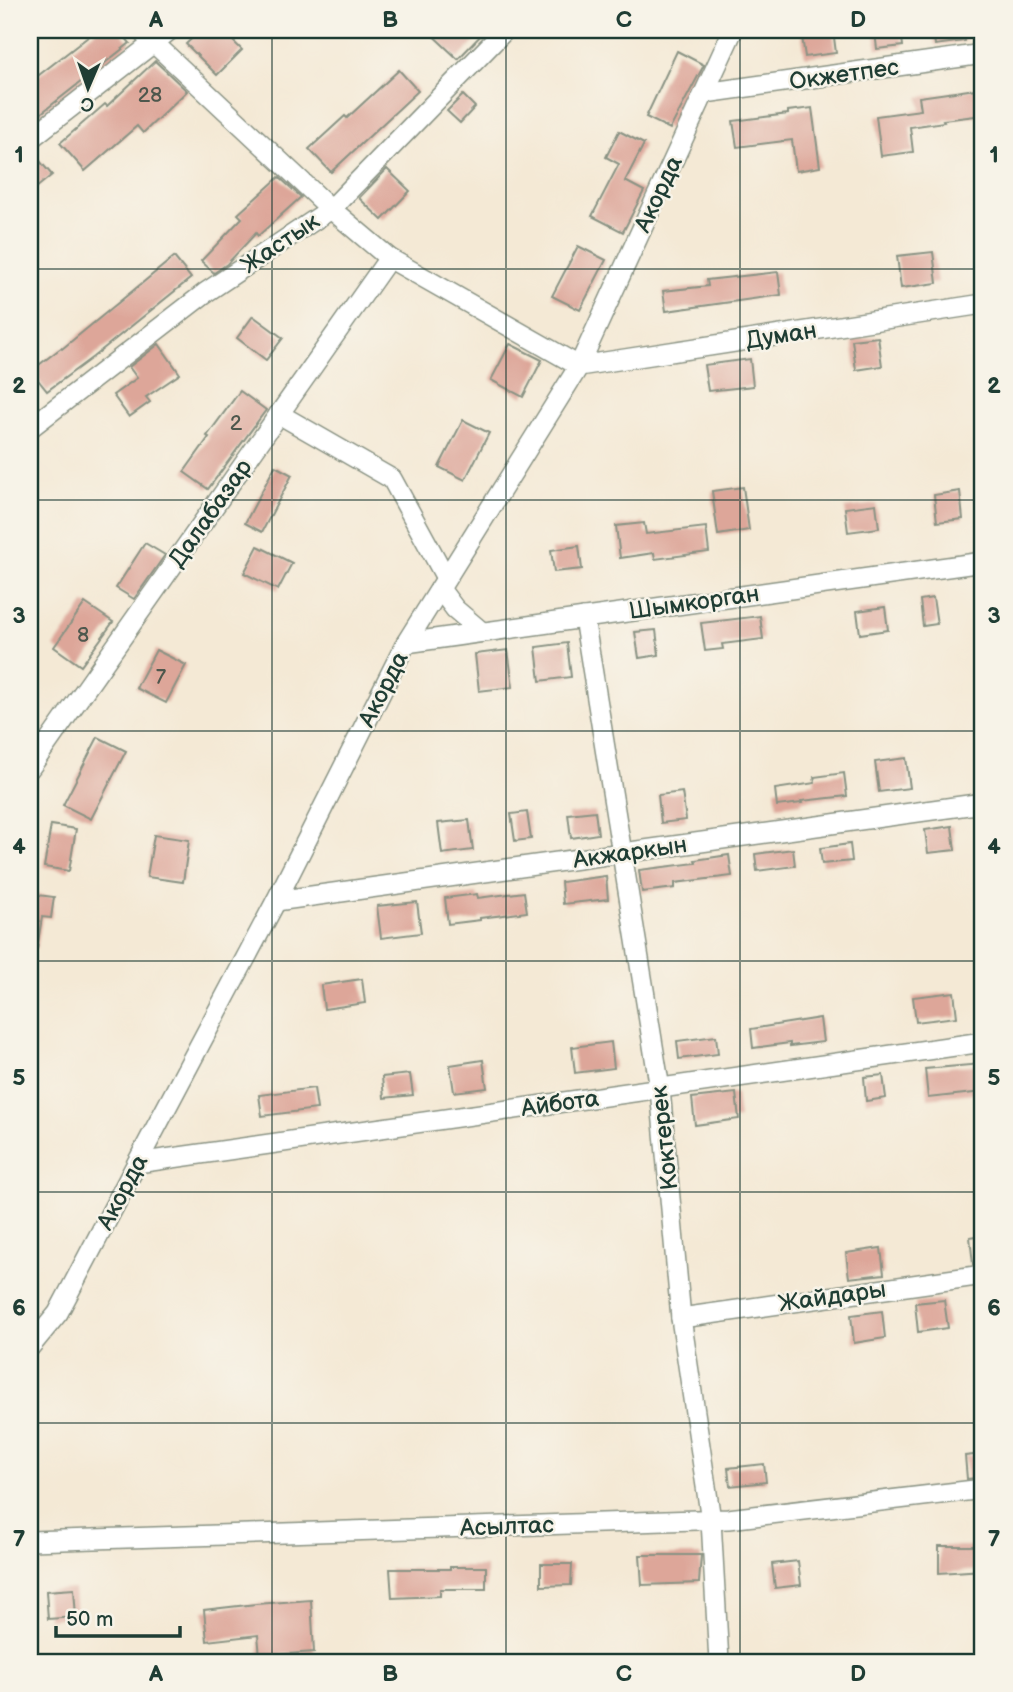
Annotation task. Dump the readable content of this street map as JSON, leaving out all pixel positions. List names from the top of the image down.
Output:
{
  "streets": {
    "street": [
      "Окжетпес",
      "Акорда",
      "Жастык",
      "Думан",
      "Далабазар",
      "Шымкорган",
      "Акжаркын",
      "Айбота",
      "Коктерек",
      "Жайдары",
      "Асылтас"
    ]
  },
  "crossings": [
    ["Окжетпес", "Акорда"],
    ["Акорда", "Думан"],
    ["Акорда", "Шымкорган"],
    ["Акорда", "Акжаркын"],
    ["Акорда", "Айбота"],
    ["Шымкорган", "Коктерек"],
    ["Акжаркын", "Коктерек"],
    ["Айбота", "Коктерек"],
    ["Коктерек", "Жайдары"],
    ["Коктерек", "Асылтас"]
  ],
  "house_numbers": [
    "28",
    "2",
    "8",
    "7"
  ],
  "scale_bar": "50 m",
  "north": "bottom",
  "grid": {
    "columns": [
      "A",
      "B",
      "C",
      "D"
    ],
    "rows": [
      "1",
      "2",
      "3",
      "4",
      "5",
      "6",
      "7"
    ]
  }
}
